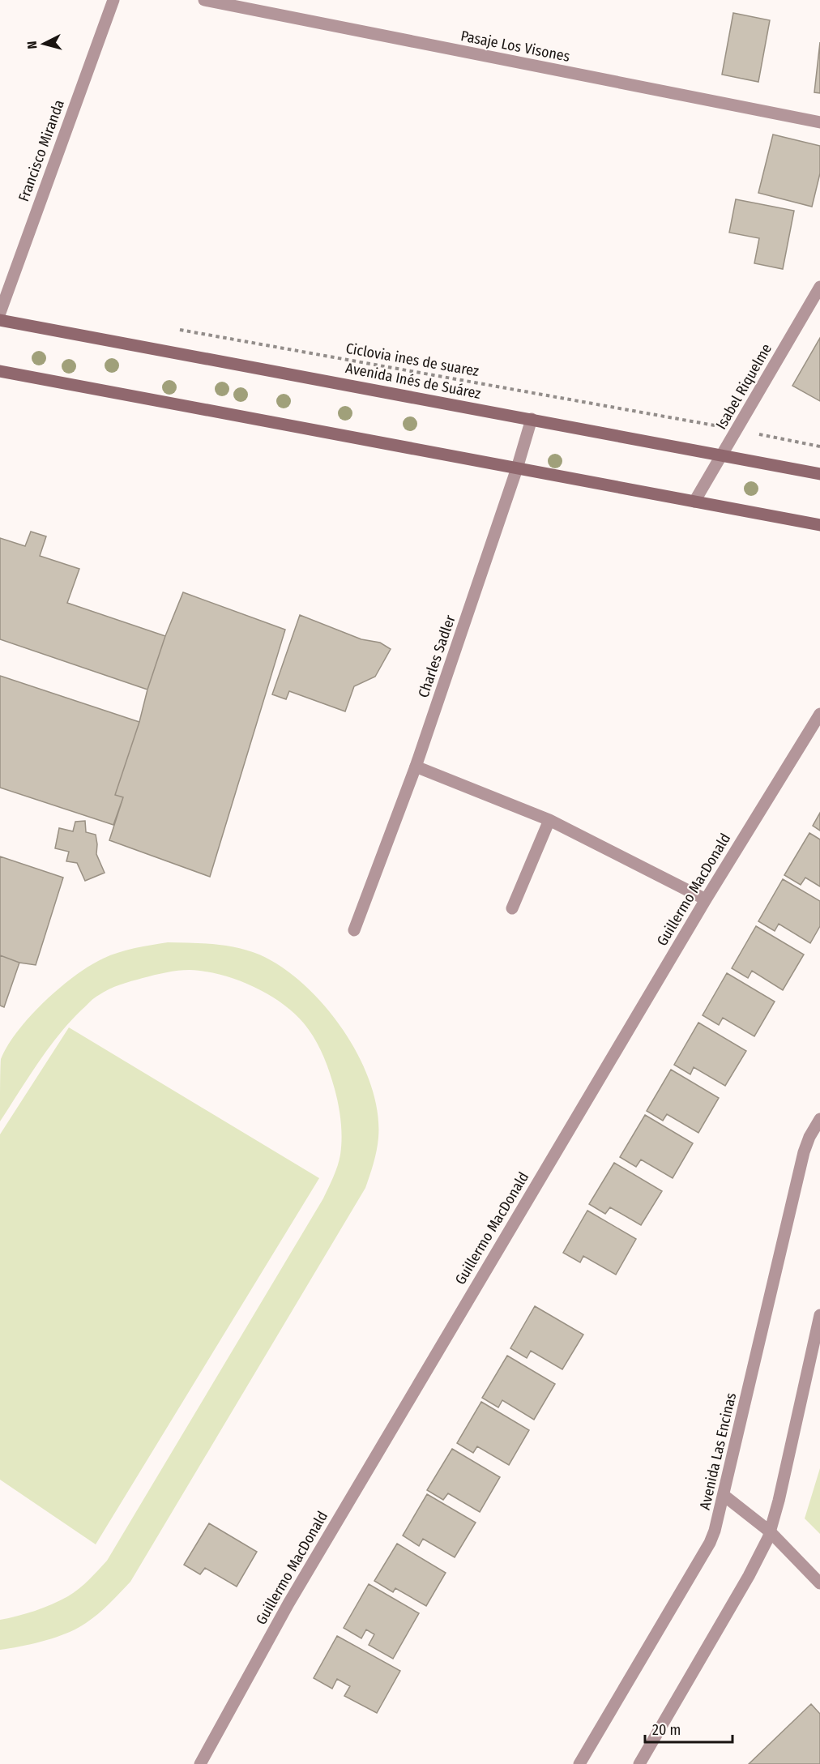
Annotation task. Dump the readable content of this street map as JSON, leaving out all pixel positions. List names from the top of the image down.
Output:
{
  "streets": {
    "main road": ["Avenida Inés de Suárez"],
    "street": [
      "Pasaje Los Visones",
      "Francisco Miranda",
      "Isabel Riquelme",
      "Charles Sadler",
      "Guillermo MacDonald",
      "Avenida Las Encinas"
    ],
    "path": ["Ciclovia ines de suarez"]
  },
  "crossings": [
    ["Ciclovia ines de suarez", "Isabel Riquelme"],
    ["Avenida Inés de Suárez", "Isabel Riquelme"],
    ["Avenida Inés de Suárez", "Charles Sadler"]
  ],
  "scale_bar": "20 m",
  "north": "left"
}
